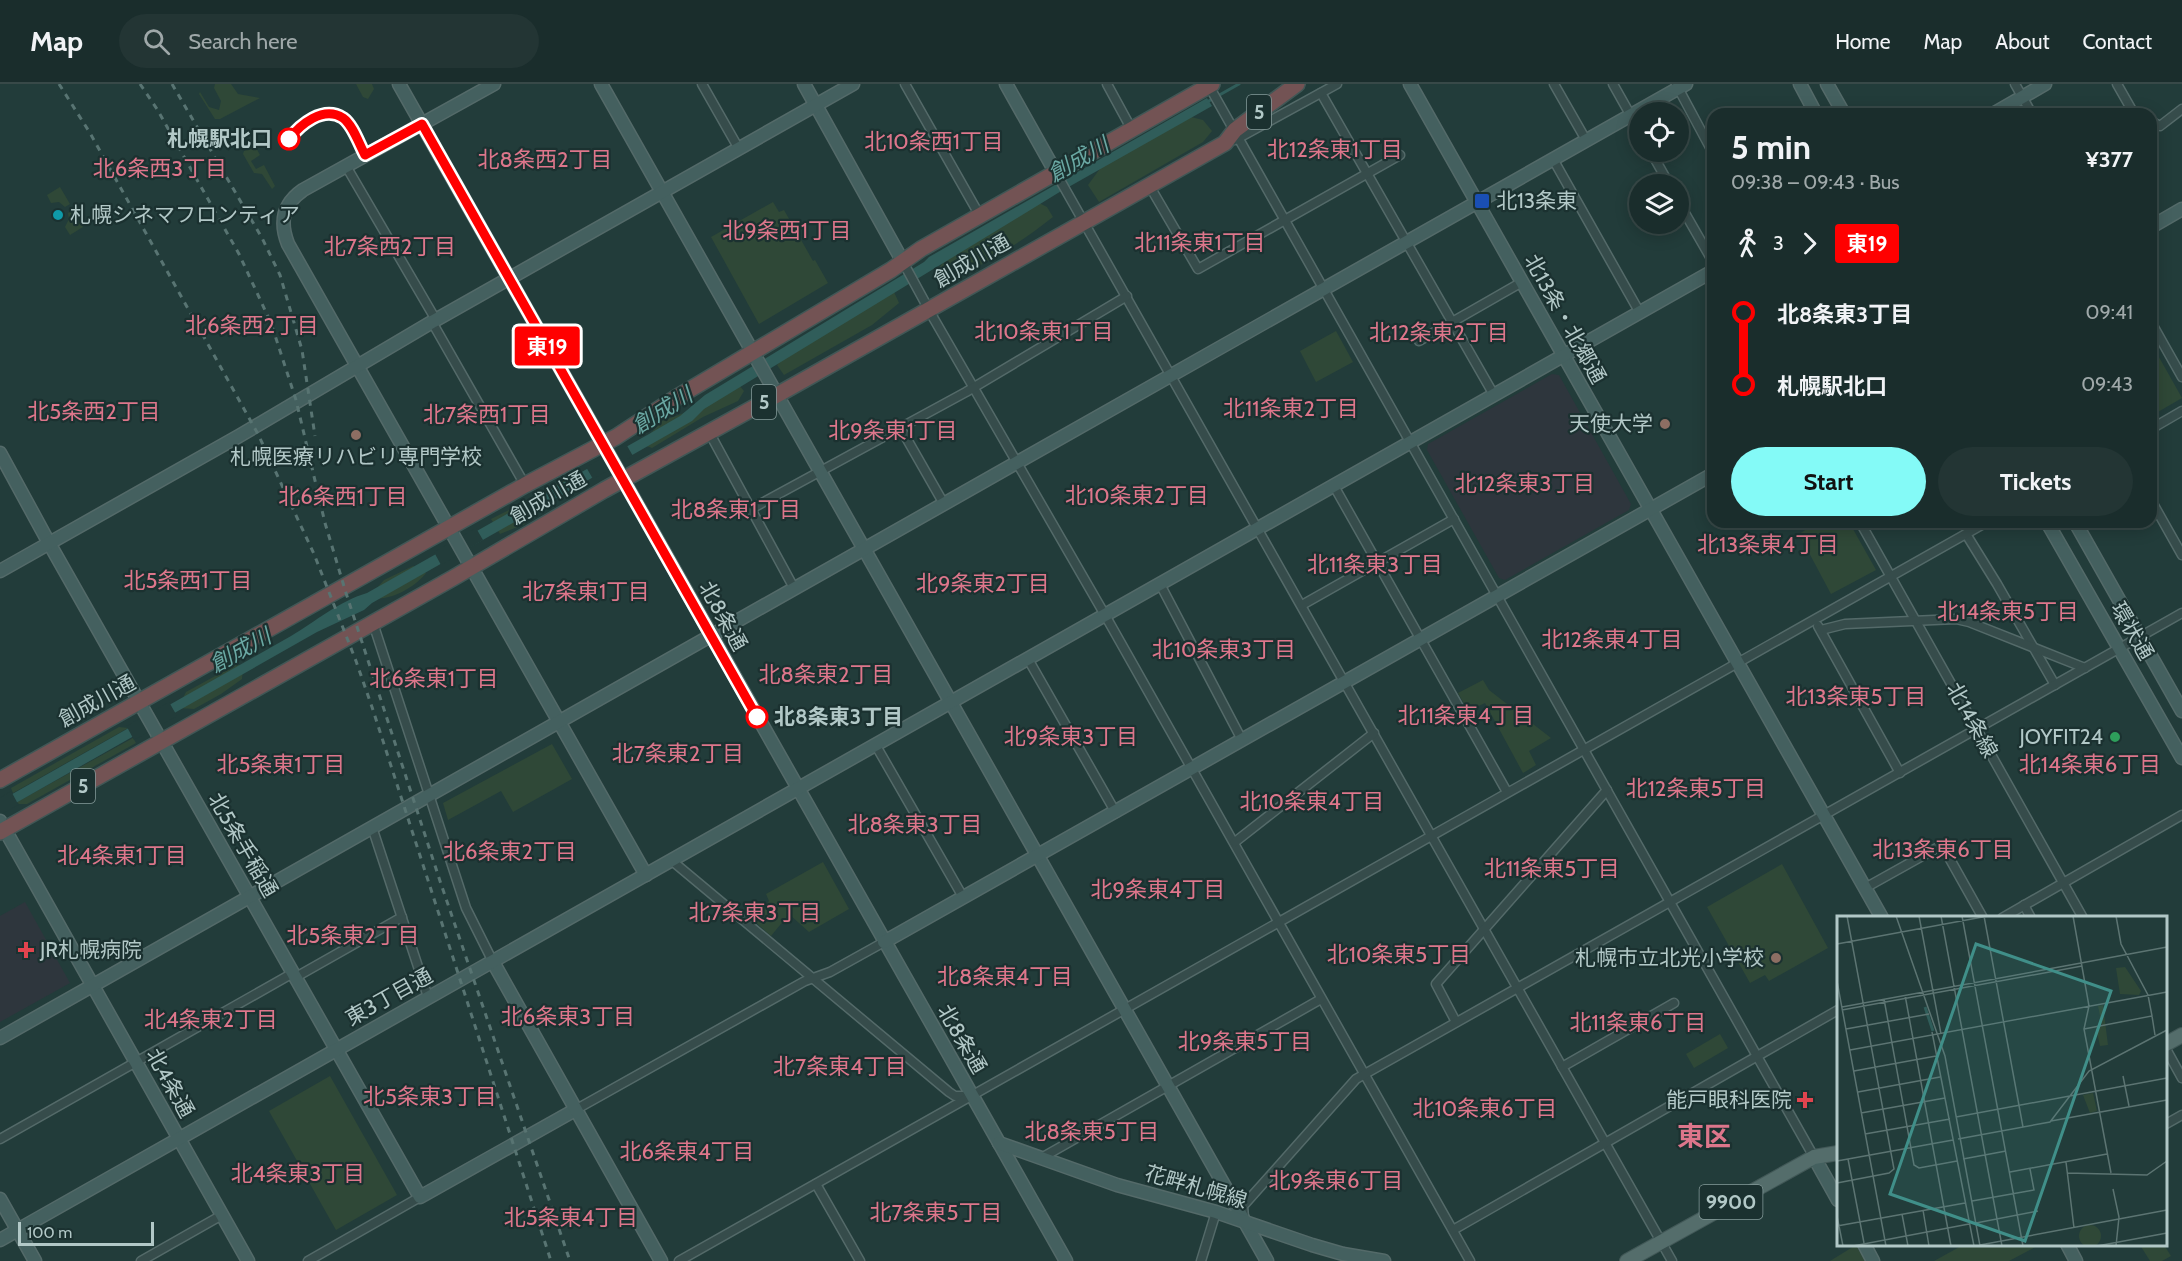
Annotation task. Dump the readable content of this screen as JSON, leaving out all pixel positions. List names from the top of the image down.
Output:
{
  "streets": {
    "highway": ["5", "創成川通"],
    "main road": ["9900"],
    "street": [
      "北13条・北郷通",
      "北8条通",
      "環状通",
      "北14条線",
      "北5条手稲通",
      "東3丁目通",
      "北4条通",
      "花畔札幌線"
    ]
  },
  "crossings": [
    ["創成川通", "北8条通"],
    ["創成川通", "北5条手稲通"],
    ["創成川通", "北4条通"],
    ["北13条・北郷通", "東3丁目通"],
    ["北8条通", "東3丁目通"],
    ["北8条通", "花畔札幌線"],
    ["北5条手稲通", "東3丁目通"],
    ["東3丁目通", "北4条通"]
  ],
  "districts": [
    "北10条西1丁目",
    "北12条東1丁目",
    "北8条西2丁目",
    "北6条西3丁目",
    "北9条西1丁目",
    "北11条東1丁目",
    "北7条西2丁目",
    "北6条西2丁目",
    "北10条東1丁目",
    "北12条東2丁目",
    "北11条東2丁目",
    "北5条西2丁目",
    "北7条西1丁目",
    "北9条東1丁目",
    "北12条東3丁目",
    "北10条東2丁目",
    "北6条西1丁目",
    "北8条東1丁目",
    "北13条東4丁目",
    "北11条東3丁目",
    "北5条西1丁目",
    "北9条東2丁目",
    "北7条東1丁目",
    "北14条東5丁目",
    "北12条東4丁目",
    "北10条東3丁目",
    "北8条東2丁目",
    "北6条東1丁目",
    "北13条東5丁目",
    "北11条東4丁目",
    "北9条東3丁目",
    "北7条東2丁目",
    "北5条東1丁目",
    "北14条東6丁目",
    "北12条東5丁目",
    "北10条東4丁目",
    "北8条東3丁目",
    "北13条東6丁目",
    "北6条東2丁目",
    "北4条東1丁目",
    "北11条東5丁目",
    "北9条東4丁目",
    "北7条東3丁目",
    "北5条東2丁目",
    "北10条東5丁目",
    "北8条東4丁目",
    "北6条東3丁目",
    "北4条東2丁目",
    "北11条東6丁目",
    "北9条東5丁目",
    "北7条東4丁目",
    "北5条東3丁目",
    "北10条東6丁目",
    "北8条東5丁目",
    "東区",
    "北6条東4丁目",
    "北4条東3丁目",
    "北9条東6丁目",
    "北7条東5丁目",
    "北5条東4丁目"
  ],
  "water": ["創成川"],
  "places": {
    "other": [
      "札幌駅北口",
      "札幌シネマフロンティア",
      "天使大学",
      "札幌医療リハビリ専門学校",
      "北8条東3丁目",
      "JOYFIT24",
      "札幌市立北光小学校"
    ],
    "transit": ["北13条東"],
    "health": ["JR札幌病院", "能戸眼科医院"]
  },
  "lines": ["bus line 東19"],
  "scale_bar": "100 m",
  "page": {
    "header": "Map",
    "search": "Search here",
    "nav": [
      "Home",
      "Map",
      "About",
      "Contact"
    ],
    "on_map": "東19",
    "heading": ["5 min", "09:38 – 09:43 · Bus", "¥377"],
    "legs": ["3", "東19"],
    "list": [
      {
        "name": "北8条東3丁目",
        "value": "09:41"
      },
      {
        "name": "札幌駅北口",
        "value": "09:43"
      }
    ],
    "buttons": ["Start", "Tickets"],
    "scale": "100 m"
  }
}
